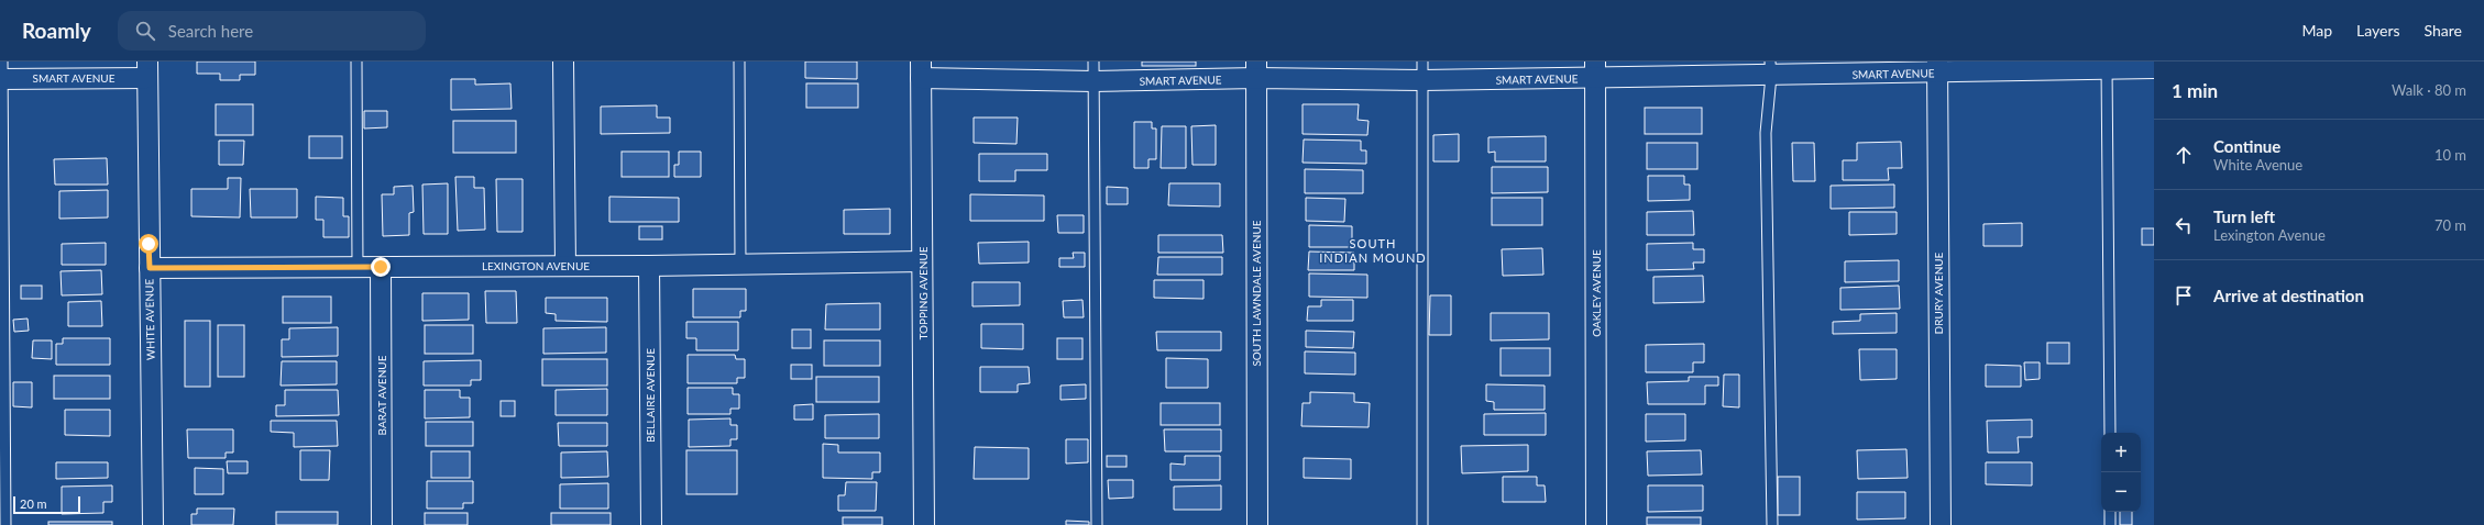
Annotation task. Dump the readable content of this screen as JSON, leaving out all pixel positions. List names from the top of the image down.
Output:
{
  "streets": {
    "street": [
      "SMART AVENUE",
      "LEXINGTON AVENUE",
      "TOPPING AVENUE",
      "SOUTH LAWNDALE AVENUE",
      "OAKLEY AVENUE",
      "DRURY AVENUE",
      "WHITE AVENUE",
      "BARAT AVENUE",
      "BELLAIRE AVENUE"
    ]
  },
  "crossings": [
    ["SMART AVENUE", "TOPPING AVENUE"],
    ["SMART AVENUE", "SOUTH LAWNDALE AVENUE"],
    ["SMART AVENUE", "OAKLEY AVENUE"],
    ["SMART AVENUE", "DRURY AVENUE"],
    ["SMART AVENUE", "WHITE AVENUE"],
    ["LEXINGTON AVENUE", "TOPPING AVENUE"],
    ["LEXINGTON AVENUE", "WHITE AVENUE"],
    ["LEXINGTON AVENUE", "BARAT AVENUE"],
    ["LEXINGTON AVENUE", "BELLAIRE AVENUE"]
  ],
  "districts": ["SOUTH INDIAN MOUND"],
  "scale_bar": "20 m",
  "page": {
    "header": "Roamly",
    "search": "Search here",
    "nav": ["Map", "Layers", "Share"],
    "heading": ["1 min", "Walk · 80 m"],
    "list": [
      ["Continue", "White Avenue", "10 m"],
      ["Turn left", "Lexington Avenue", "70 m"],
      "Arrive at destination"
    ],
    "map_buttons": ["+", "−"],
    "scale": "20 m"
  }
}
